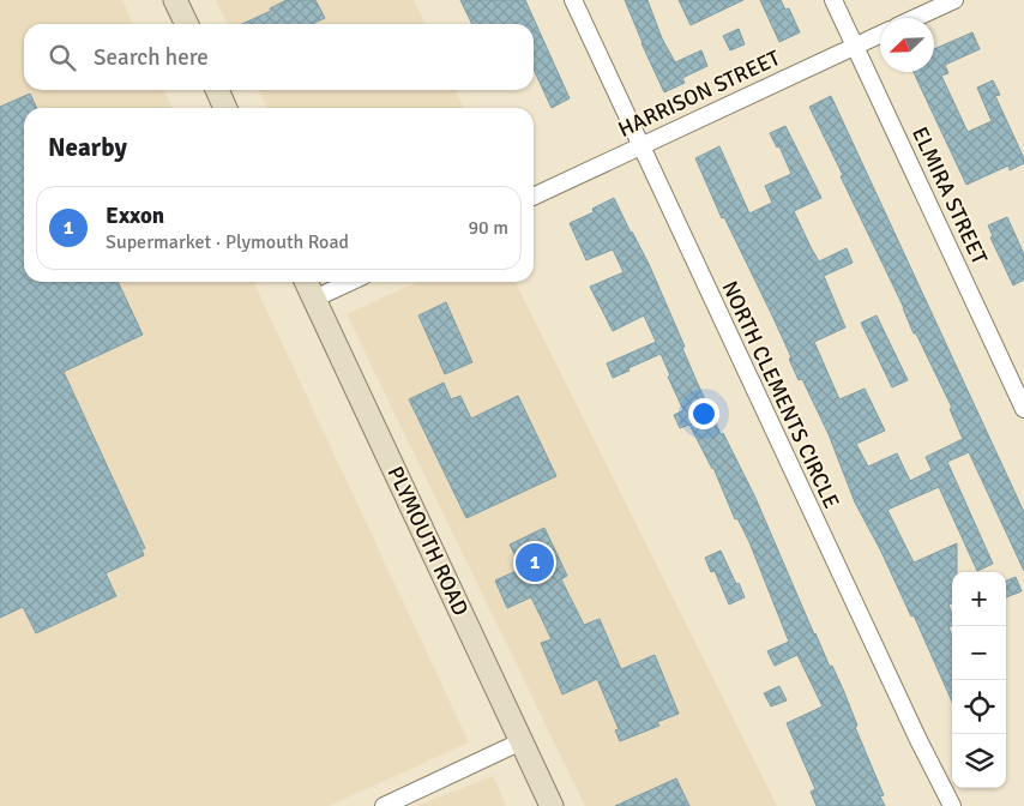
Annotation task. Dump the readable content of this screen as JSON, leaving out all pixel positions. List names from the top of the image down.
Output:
{
  "streets": {
    "main road": ["PLYMOUTH ROAD"],
    "street": ["HARRISON STREET", "ELMIRA STREET", "NORTH CLEMENTS CIRCLE"]
  },
  "crossings": [
    ["HARRISON STREET", "ELMIRA STREET"],
    ["HARRISON STREET", "NORTH CLEMENTS CIRCLE"]
  ],
  "north": "bottom left",
  "page": {
    "search": "Search here",
    "heading": "Nearby",
    "list": [
      {
        "mark": "1",
        "name": "Exxon",
        "note": "Supermarket · Plymouth Road",
        "value": "90 m"
      }
    ],
    "pins": "1",
    "map_buttons": ["+", "−"]
  }
}
